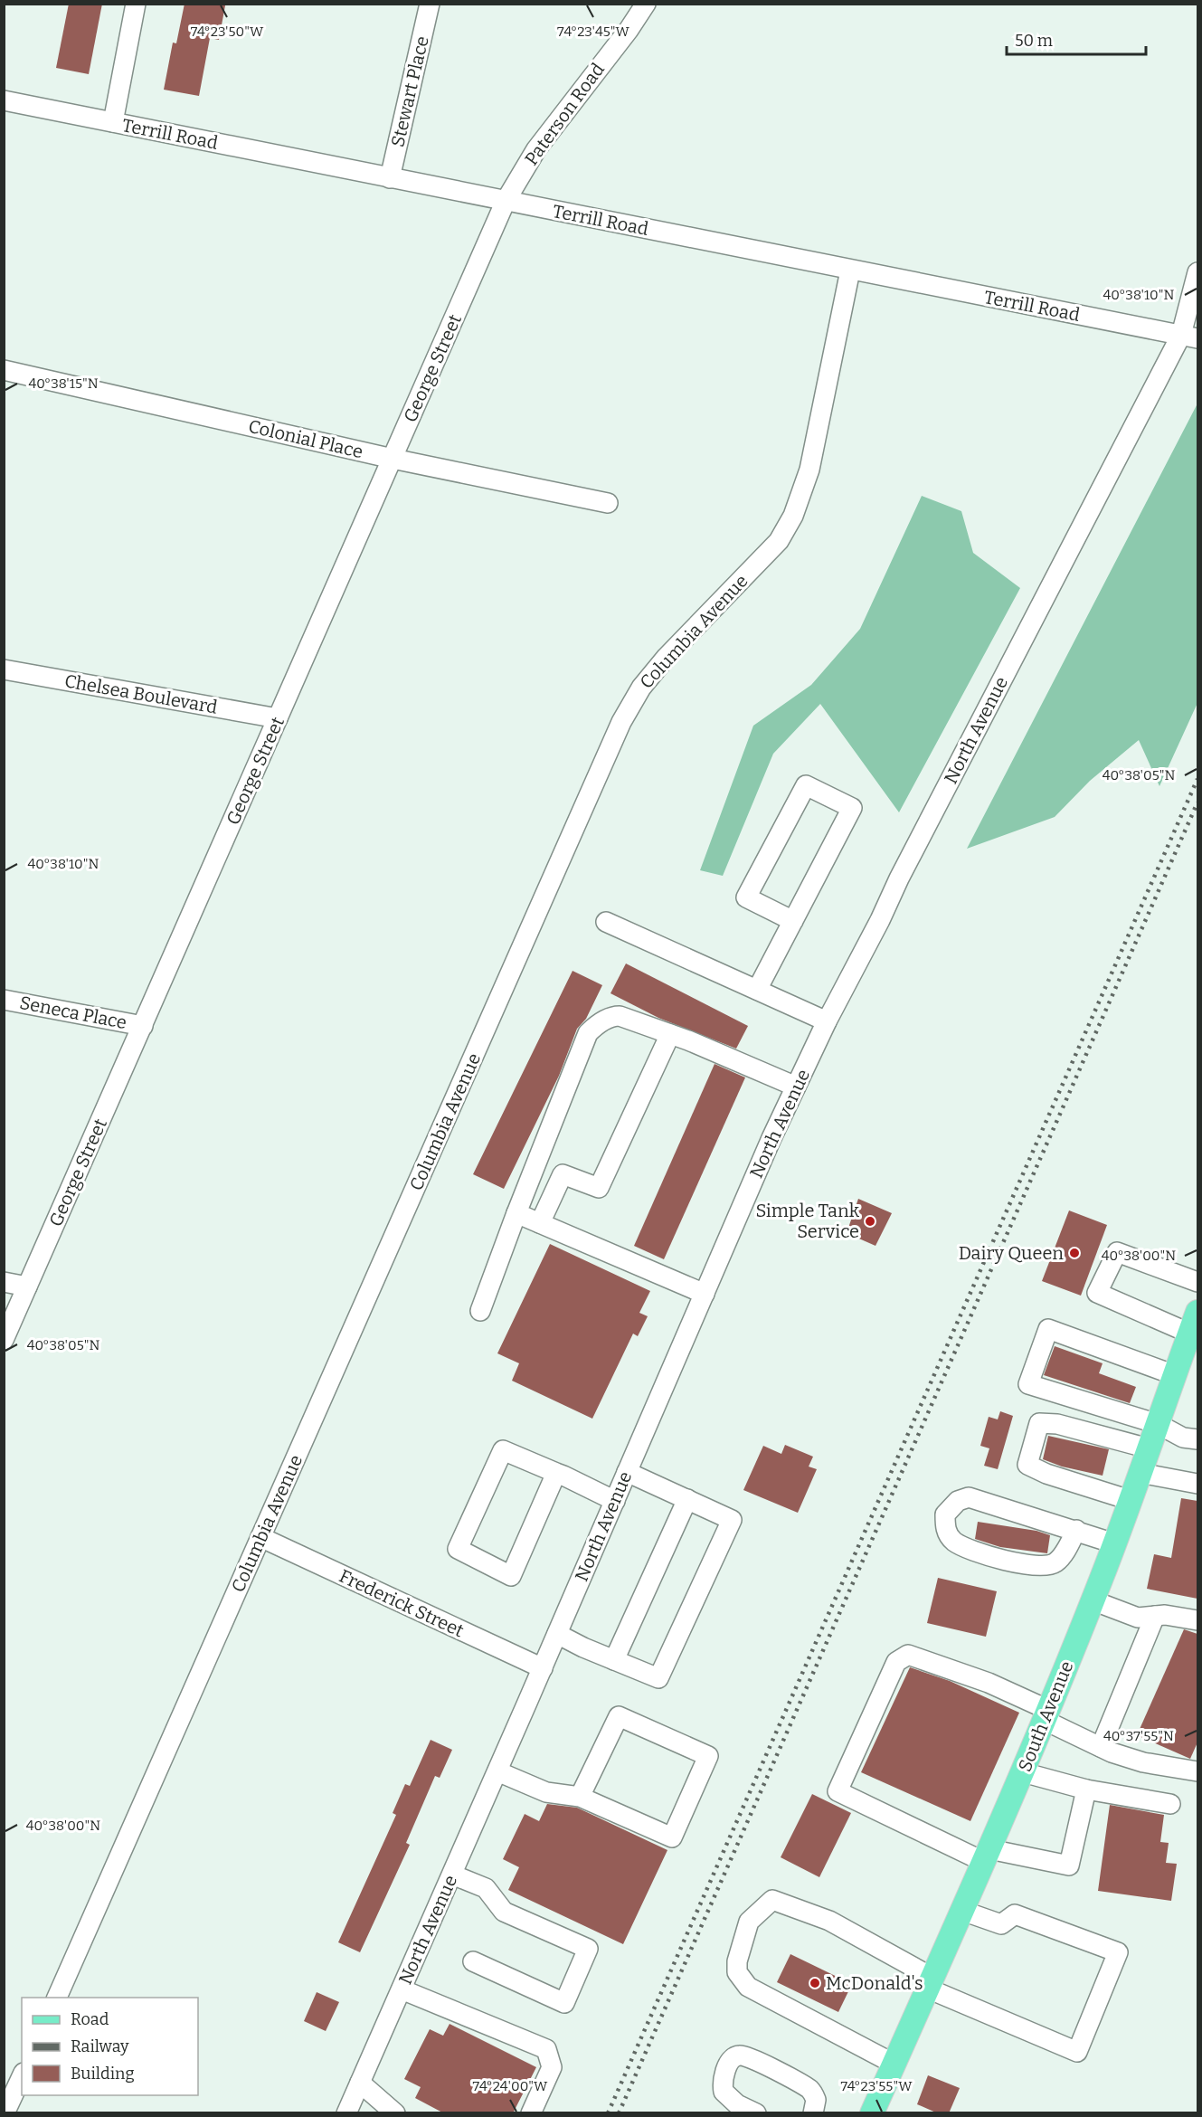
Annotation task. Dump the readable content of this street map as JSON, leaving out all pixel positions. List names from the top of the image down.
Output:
{
  "streets": {
    "main road": ["South Avenue"],
    "street": [
      "Stewart Place",
      "Paterson Road",
      "Terrill Road",
      "George Street",
      "Colonial Place",
      "Columbia Avenue",
      "Chelsea Boulevard",
      "North Avenue",
      "Seneca Place",
      "Frederick Street"
    ]
  },
  "crossings": [
    ["Stewart Place", "Terrill Road"],
    ["Paterson Road", "Terrill Road"],
    ["Paterson Road", "George Street"],
    ["Terrill Road", "George Street"],
    ["Terrill Road", "Columbia Avenue"],
    ["Terrill Road", "North Avenue"],
    ["George Street", "Colonial Place"],
    ["George Street", "Chelsea Boulevard"],
    ["George Street", "Seneca Place"],
    ["Columbia Avenue", "Frederick Street"],
    ["North Avenue", "Frederick Street"]
  ],
  "places": ["Simple Tank Service", "Dairy Queen", "McDonald's"],
  "legend": ["Road", "Railway", "Building"],
  "scale_bar": "50 m",
  "coordinates": [
    "74°23'50\"W",
    "74°23'45\"W",
    "40°38'10\"N",
    "40°38'15\"N",
    "40°38'05\"N",
    "40°38'00\"N",
    "40°37'55\"N",
    "74°24'00\"W",
    "74°23'55\"W"
  ]
}
